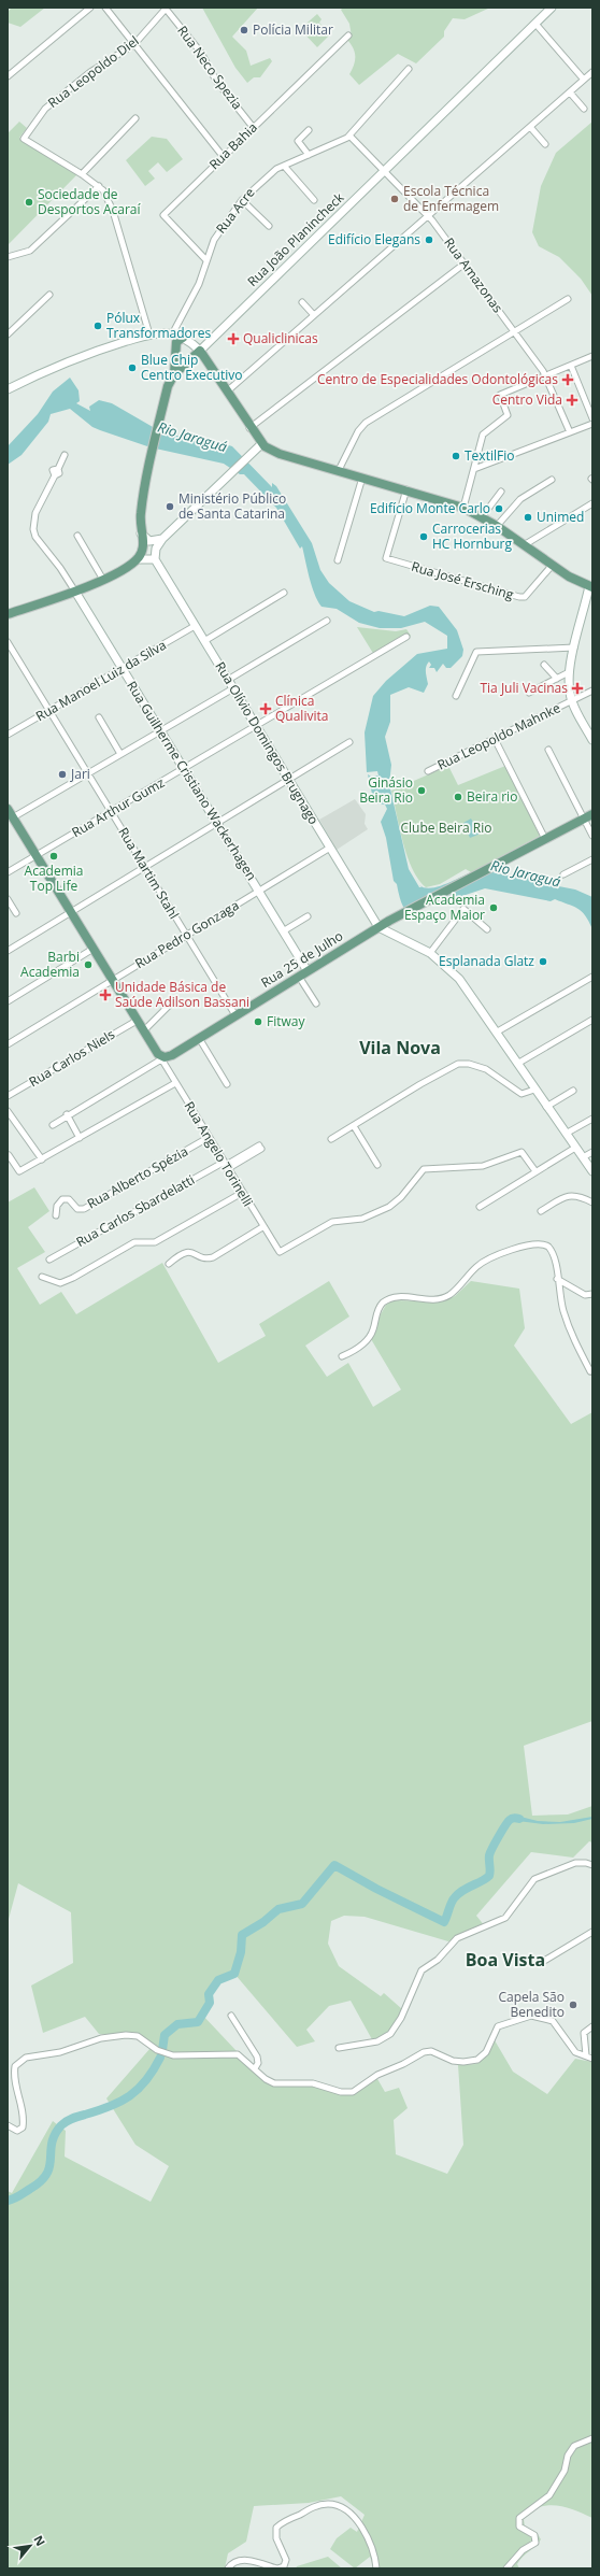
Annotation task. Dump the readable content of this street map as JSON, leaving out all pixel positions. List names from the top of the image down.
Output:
{
  "streets": {
    "main road": [
      "Rua João Planincheck",
      "Rua Olívio Domingos Brugnago",
      "Rua Guilherme Cristiano Wackerhagen",
      "Rua 25 de Julho"
    ],
    "street": [
      "Rua Neco Spezia",
      "Rua Leopoldo Diel",
      "Rua Bahia",
      "Rua Acre",
      "Rua Amazonas",
      "Rua José Ersching",
      "Rua Manoel Luiz da Silva",
      "Rua Leopoldo Mahnke",
      "Rua Arthur Gumz",
      "Rua Martim Stahl",
      "Rua Pedro Gonzaga",
      "Rua Carlos Niels",
      "Rua Angelo Torinelli",
      "Rua Alberto Spézia",
      "Rua Carlos Sbardelatti"
    ]
  },
  "crossings": [
    ["Rua Neco Spezia", "Rua Leopoldo Diel"],
    ["Rua Neco Spezia", "Rua Bahia"],
    ["Rua Bahia", "Rua Acre"],
    ["Rua Acre", "Rua Amazonas"],
    ["Rua João Planincheck", "Rua Amazonas"],
    ["Rua Manoel Luiz da Silva", "Rua Olívio Domingos Brugnago"],
    ["Rua Manoel Luiz da Silva", "Rua Guilherme Cristiano Wackerhagen"],
    ["Rua Manoel Luiz da Silva", "Rua Martim Stahl"],
    ["Rua Olívio Domingos Brugnago", "Rua Arthur Gumz"],
    ["Rua Olívio Domingos Brugnago", "Rua Pedro Gonzaga"],
    ["Rua Olívio Domingos Brugnago", "Rua 25 de Julho"],
    ["Rua Guilherme Cristiano Wackerhagen", "Rua Arthur Gumz"],
    ["Rua Guilherme Cristiano Wackerhagen", "Rua Pedro Gonzaga"],
    ["Rua Guilherme Cristiano Wackerhagen", "Rua 25 de Julho"],
    ["Rua Arthur Gumz", "Rua Martim Stahl"],
    ["Rua Martim Stahl", "Rua Pedro Gonzaga"],
    ["Rua Martim Stahl", "Rua 25 de Julho"],
    ["Rua 25 de Julho", "Rua Angelo Torinelli"],
    ["Rua Angelo Torinelli", "Rua Alberto Spézia"],
    ["Rua Angelo Torinelli", "Rua Carlos Sbardelatti"]
  ],
  "districts": ["Vila Nova", "Boa Vista"],
  "water": ["Rio Jaraguá"],
  "parks": ["Clube Beira Rio"],
  "places": {
    "other": [
      "Polícia Militar",
      "Escola Técnica de Enfermagem",
      "Sociedade de Desportos Acaraí",
      "Edifício Elegans",
      "Pólux Transformadores",
      "Blue Chip Centro Executivo",
      "TextilFio",
      "Ministério Público de Santa Catarina",
      "Edifício Monte Carlo",
      "Unimed",
      "Carrocerias HC Hornburg",
      "Jari",
      "Ginásio Beira Rio",
      "Beira rio",
      "Academia Top Life",
      "Academia Espaço Maior",
      "Esplanada Glatz",
      "Barbi Academia",
      "Fitway",
      "Capela São Benedito"
    ],
    "health": [
      "Qualiclinicas",
      "Centro de Especialidades Odontológicas",
      "Centro Vida",
      "Tia Juli Vacinas",
      "Clínica Qualivita",
      "Unidade Básica de Saúde Adilson Bassani"
    ]
  },
  "north": "top right"
}
